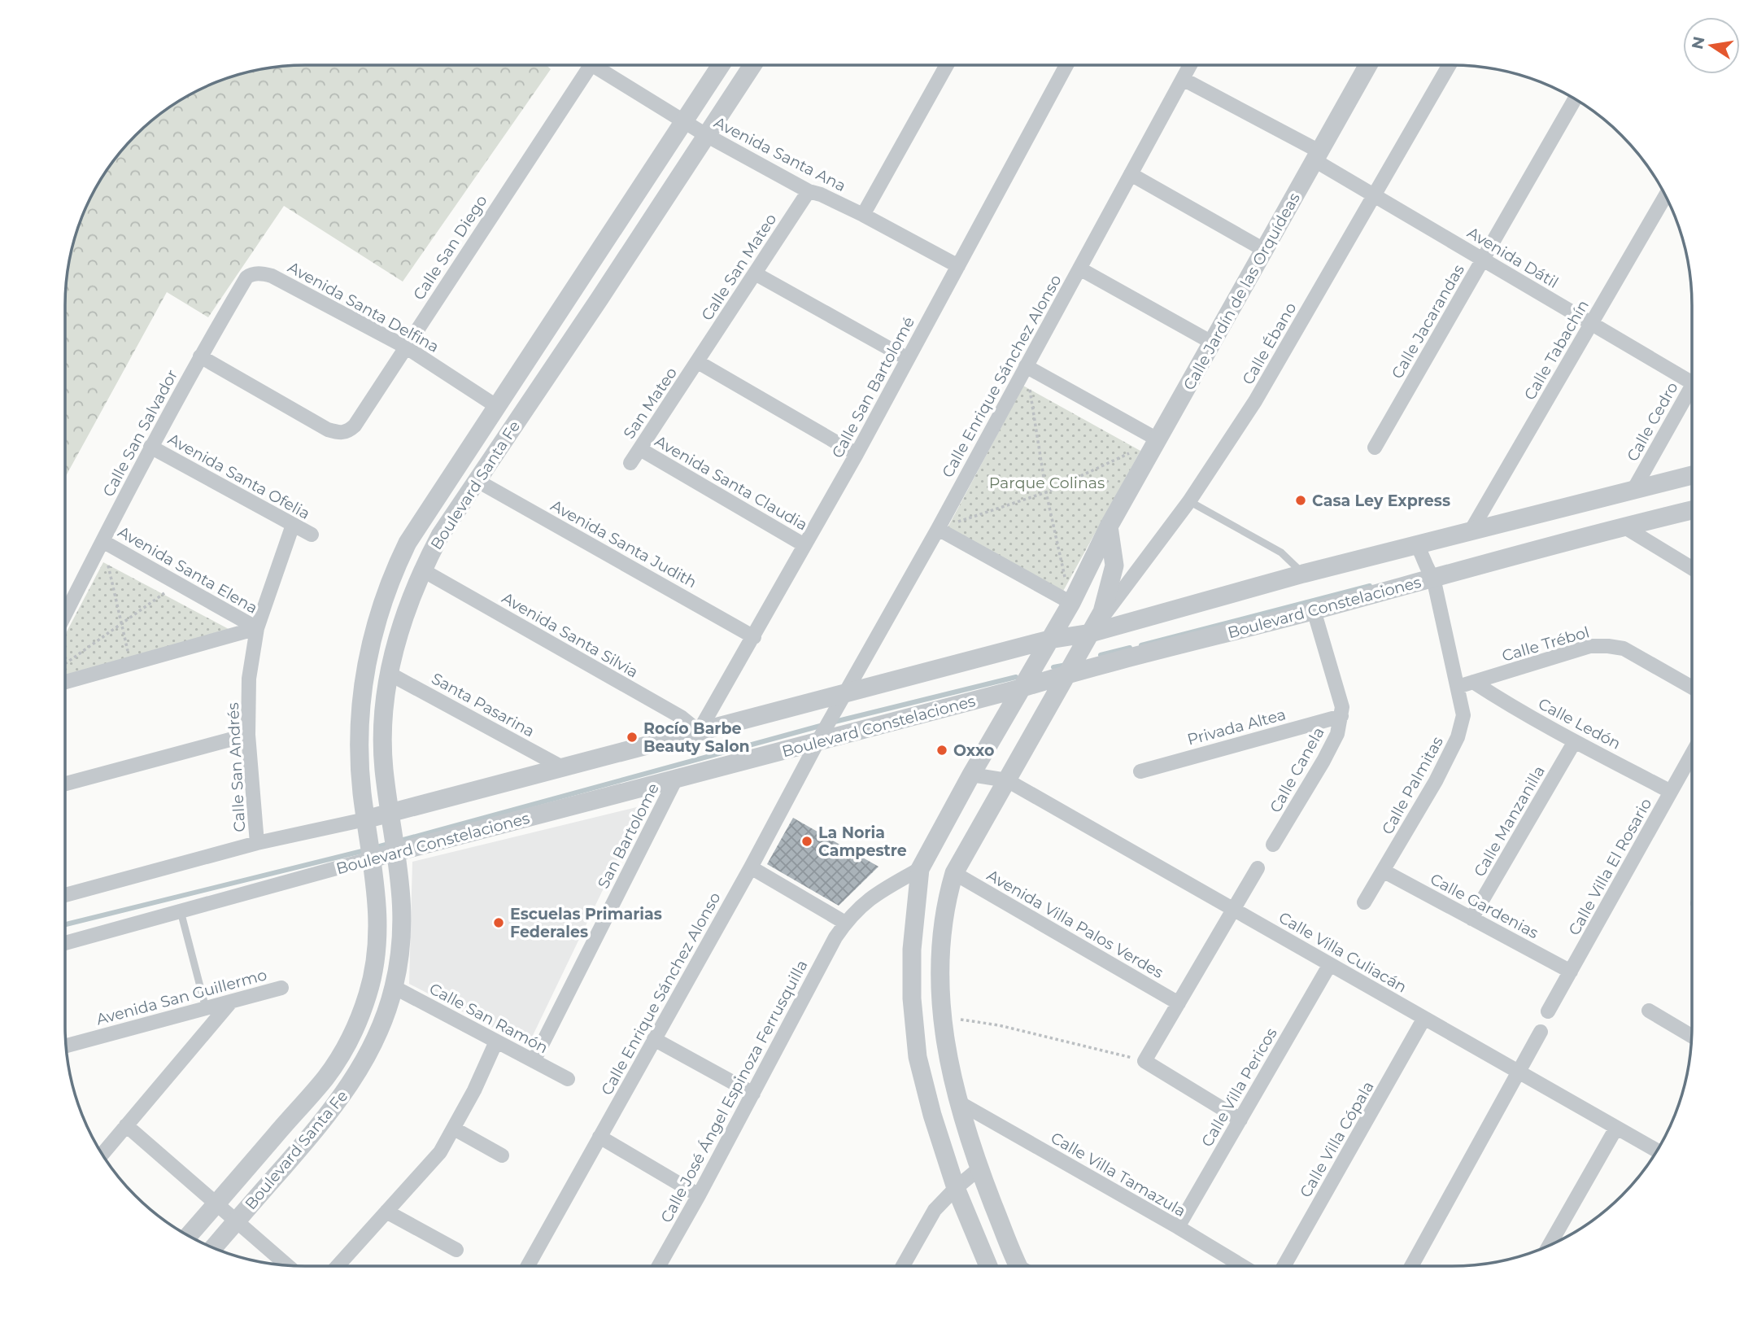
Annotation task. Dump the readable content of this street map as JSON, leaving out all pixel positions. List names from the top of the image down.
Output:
{
  "streets": {
    "street": [
      "Avenida Santa Ana",
      "Calle San Diego",
      "Avenida Dátil",
      "Calle San Mateo",
      "Calle Jardín de las Orquídeas",
      "Avenida Santa Delfina",
      "Calle Jacarandas",
      "Calle Ébano",
      "Calle Tabachín",
      "Calle Enrique Sánchez Alonso",
      "Calle San Bartolomé",
      "San Mateo",
      "Calle Cedro",
      "Calle San Salvador",
      "Avenida Santa Ofelia",
      "Avenida Santa Claudia",
      "Boulevard Santa Fe",
      "Avenida Santa Judith",
      "Avenida Santa Elena",
      "Boulevard Constelaciones",
      "Avenida Santa Silvia",
      "Calle Trébol",
      "Santa Pasarina",
      "Calle Ledón",
      "Privada Altea",
      "Calle San Andrés",
      "Calle Canela",
      "Calle Palmitas",
      "Calle Manzanilla",
      "San Bartolome",
      "Calle Villa El Rosario",
      "Calle Gardenias",
      "Avenida Villa Palos Verdes",
      "Calle Villa Culiacán",
      "Avenida San Guillermo",
      "Calle San Ramón",
      "Calle Villa Pericos",
      "Calle José Ángel Espinoza Ferrusquilla",
      "Calle Villa Cópala",
      "Calle Villa Tamazula"
    ]
  },
  "crossings": [
    ["Avenida Santa Ana", "Calle San Mateo"],
    ["Avenida Santa Ana", "Calle San Bartolomé"],
    ["Avenida Santa Ana", "Boulevard Santa Fe"],
    ["Calle San Diego", "Avenida Santa Delfina"],
    ["Calle San Diego", "Calle San Salvador"],
    ["Avenida Dátil", "Calle Jardín de las Orquídeas"],
    ["Avenida Dátil", "Calle Jacarandas"],
    ["Avenida Dátil", "Calle Ébano"],
    ["Avenida Dátil", "Calle Tabachín"],
    ["Avenida Dátil", "Calle Enrique Sánchez Alonso"],
    ["Calle San Mateo", "San Mateo"],
    ["Calle Jardín de las Orquídeas", "Boulevard Constelaciones"],
    ["Calle Jardín de las Orquídeas", "Calle José Ángel Espinoza Ferrusquilla"],
    ["Avenida Santa Delfina", "Calle San Salvador"],
    ["Avenida Santa Delfina", "Boulevard Santa Fe"],
    ["Calle Enrique Sánchez Alonso", "Boulevard Constelaciones"],
    ["Calle San Bartolomé", "Avenida Santa Claudia"],
    ["Calle San Bartolomé", "Avenida Santa Judith"],
    ["Calle San Bartolomé", "Avenida Santa Silvia"],
    ["San Mateo", "Avenida Santa Claudia"],
    ["Calle San Salvador", "Avenida Santa Ofelia"],
    ["Calle San Salvador", "Avenida Santa Elena"],
    ["Avenida Santa Ofelia", "Calle San Andrés"],
    ["Boulevard Santa Fe", "Avenida Santa Judith"],
    ["Boulevard Santa Fe", "Boulevard Constelaciones"],
    ["Boulevard Santa Fe", "Avenida Santa Silvia"],
    ["Boulevard Santa Fe", "Santa Pasarina"],
    ["Boulevard Santa Fe", "Calle San Ramón"],
    ["Avenida Santa Elena", "Calle San Andrés"],
    ["Boulevard Constelaciones", "Calle Canela"],
    ["Boulevard Constelaciones", "Calle Palmitas"],
    ["Boulevard Constelaciones", "San Bartolome"],
    ["Calle Trébol", "Calle Ledón"],
    ["Calle Trébol", "Calle Palmitas"],
    ["Calle Ledón", "Calle Manzanilla"],
    ["Calle Ledón", "Calle Villa El Rosario"],
    ["Privada Altea", "Calle Canela"],
    ["Calle Palmitas", "Calle Gardenias"],
    ["Calle Manzanilla", "Calle Gardenias"],
    ["San Bartolome", "Calle San Ramón"],
    ["Calle Villa El Rosario", "Calle Gardenias"],
    ["Calle Villa Culiacán", "Calle Villa Pericos"],
    ["Calle Villa Culiacán", "Calle Villa Cópala"],
    ["Calle Villa Pericos", "Calle Villa Tamazula"]
  ],
  "parks": ["Parque Colinas"],
  "places": [
    "Casa Ley Express",
    "Rocío Barbe Beauty Salon",
    "Oxxo",
    "La Noria Campestre",
    "Escuelas Primarias Federales"
  ],
  "north": "left"
}
